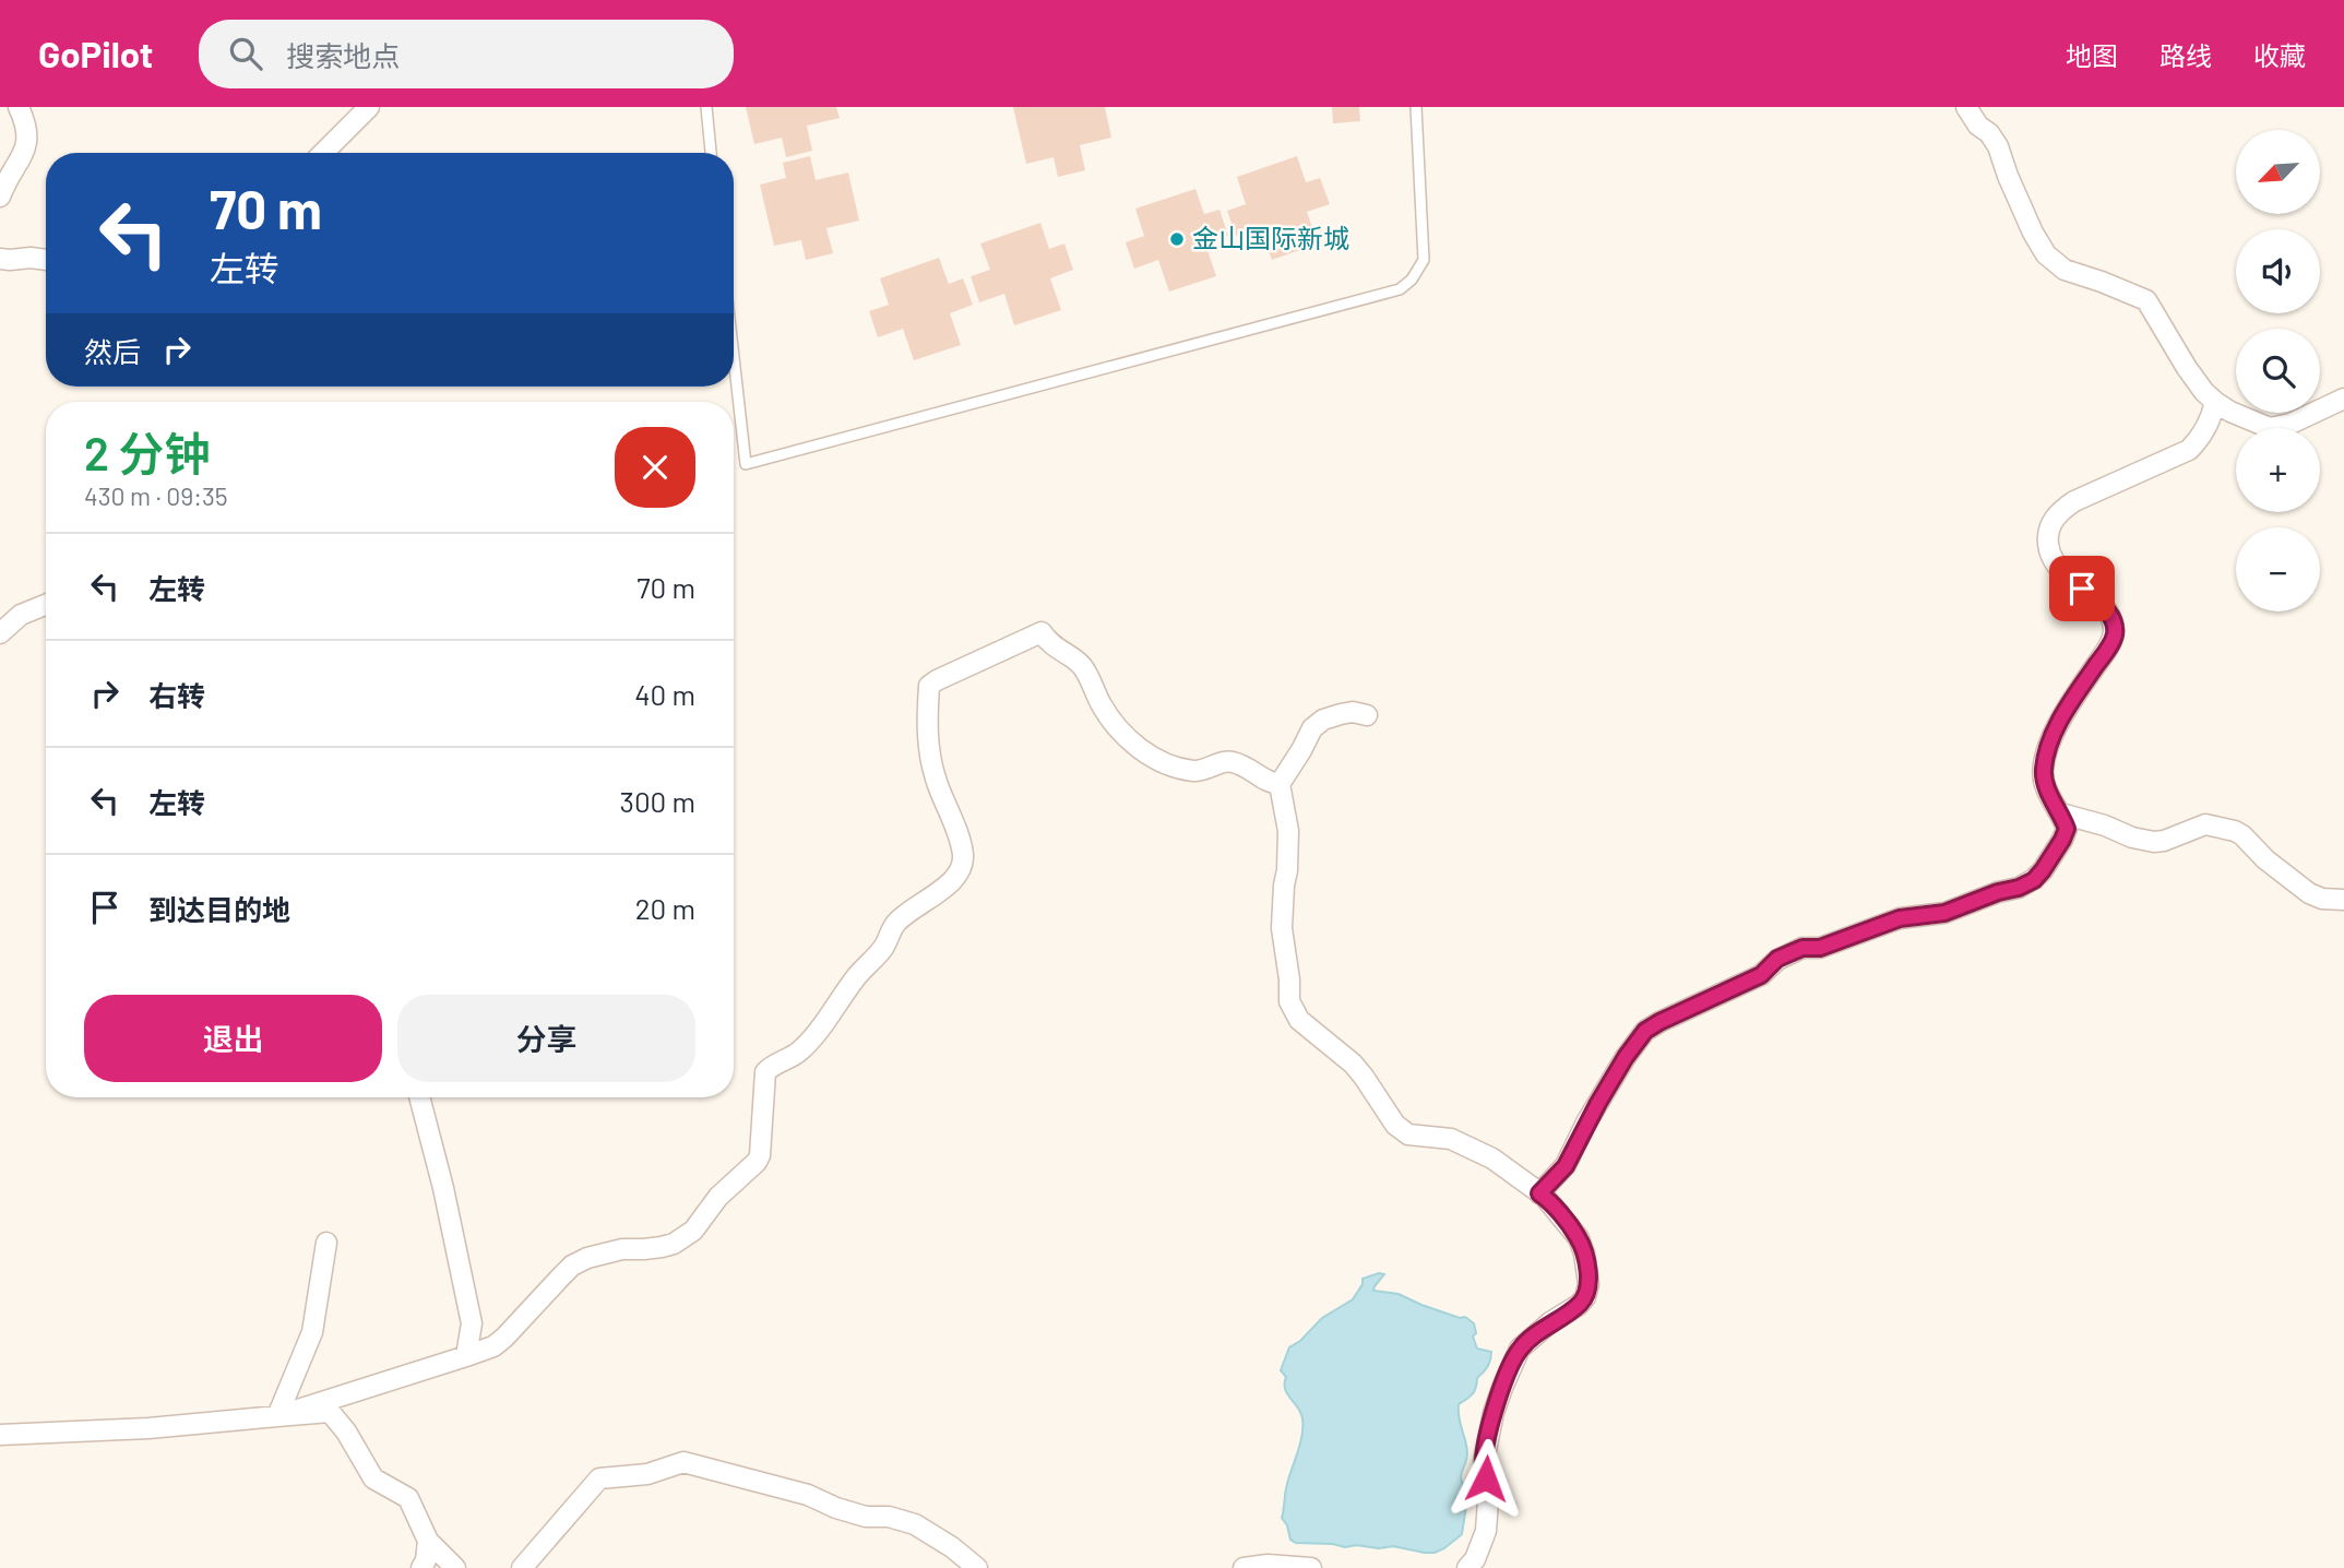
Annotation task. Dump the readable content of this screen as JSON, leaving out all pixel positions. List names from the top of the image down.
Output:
{
  "places": ["金山国际新城"],
  "north": "bottom left",
  "page": {
    "header": "GoPilot",
    "search": "搜索地点",
    "nav": ["地图", "路线", "收藏"],
    "map_buttons": ["+", "−"],
    "turn": ["70 m", "左转"],
    "then": "然后",
    "heading": ["2 分钟", "430 m · 09:35"],
    "list": [
      {
        "name": "左转",
        "value": "70 m"
      },
      {
        "name": "右转",
        "value": "40 m"
      },
      {
        "name": "左转",
        "value": "300 m"
      },
      {
        "name": "到达目的地",
        "value": "20 m"
      }
    ],
    "buttons": ["退出", "分享"]
  }
}
